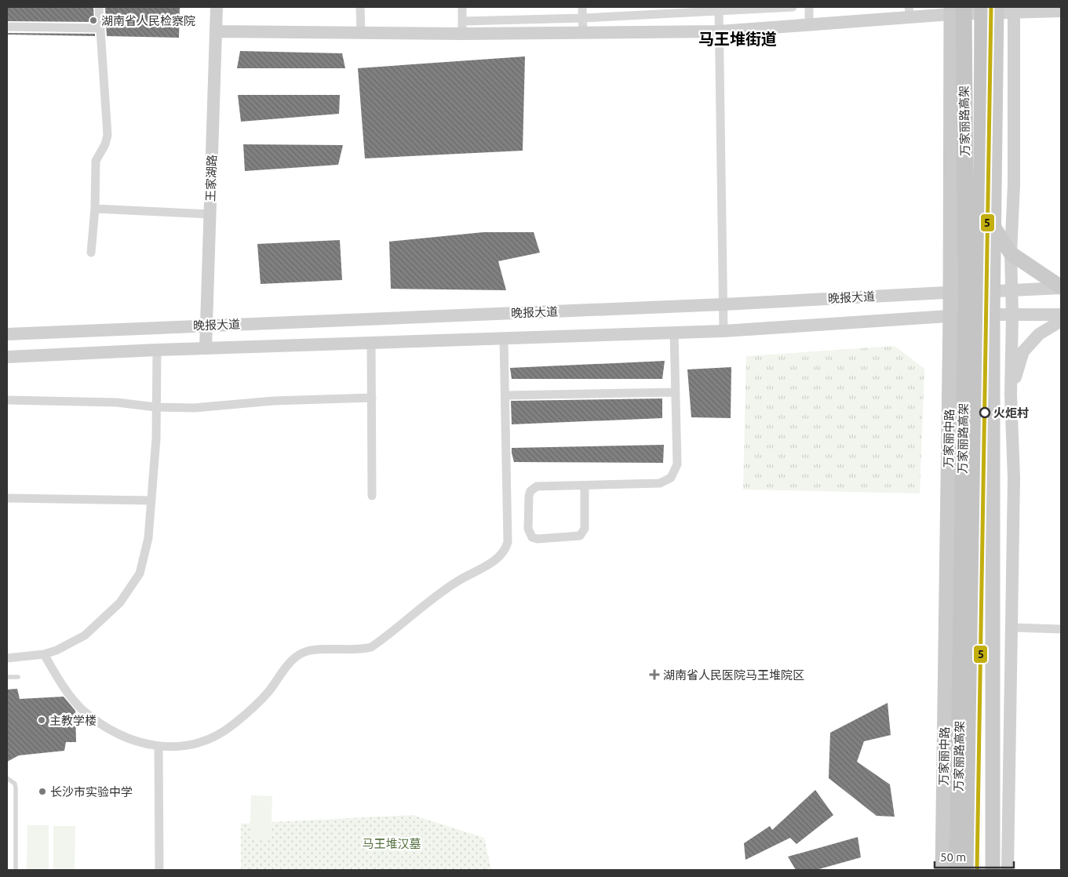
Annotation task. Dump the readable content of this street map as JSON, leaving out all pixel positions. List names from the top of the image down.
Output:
{
  "streets": {
    "highway": ["万家丽路高架"],
    "main road": ["王家湖路", "晚报大道", "万家丽中路"]
  },
  "crossings": [
    ["万家丽路高架", "万家丽中路"],
    ["王家湖路", "晚报大道"],
    ["晚报大道", "万家丽中路"]
  ],
  "districts": ["马王堆街道"],
  "parks": ["马王堆汉墓"],
  "places": {
    "other": [
      "湖南省人民检察院",
      "火炬村",
      "主教学楼",
      "长沙市实验中学"
    ],
    "health": ["湖南省人民医院马王堆院区"]
  },
  "lines": ["transit line 5"],
  "scale_bar": "50 m"
}
